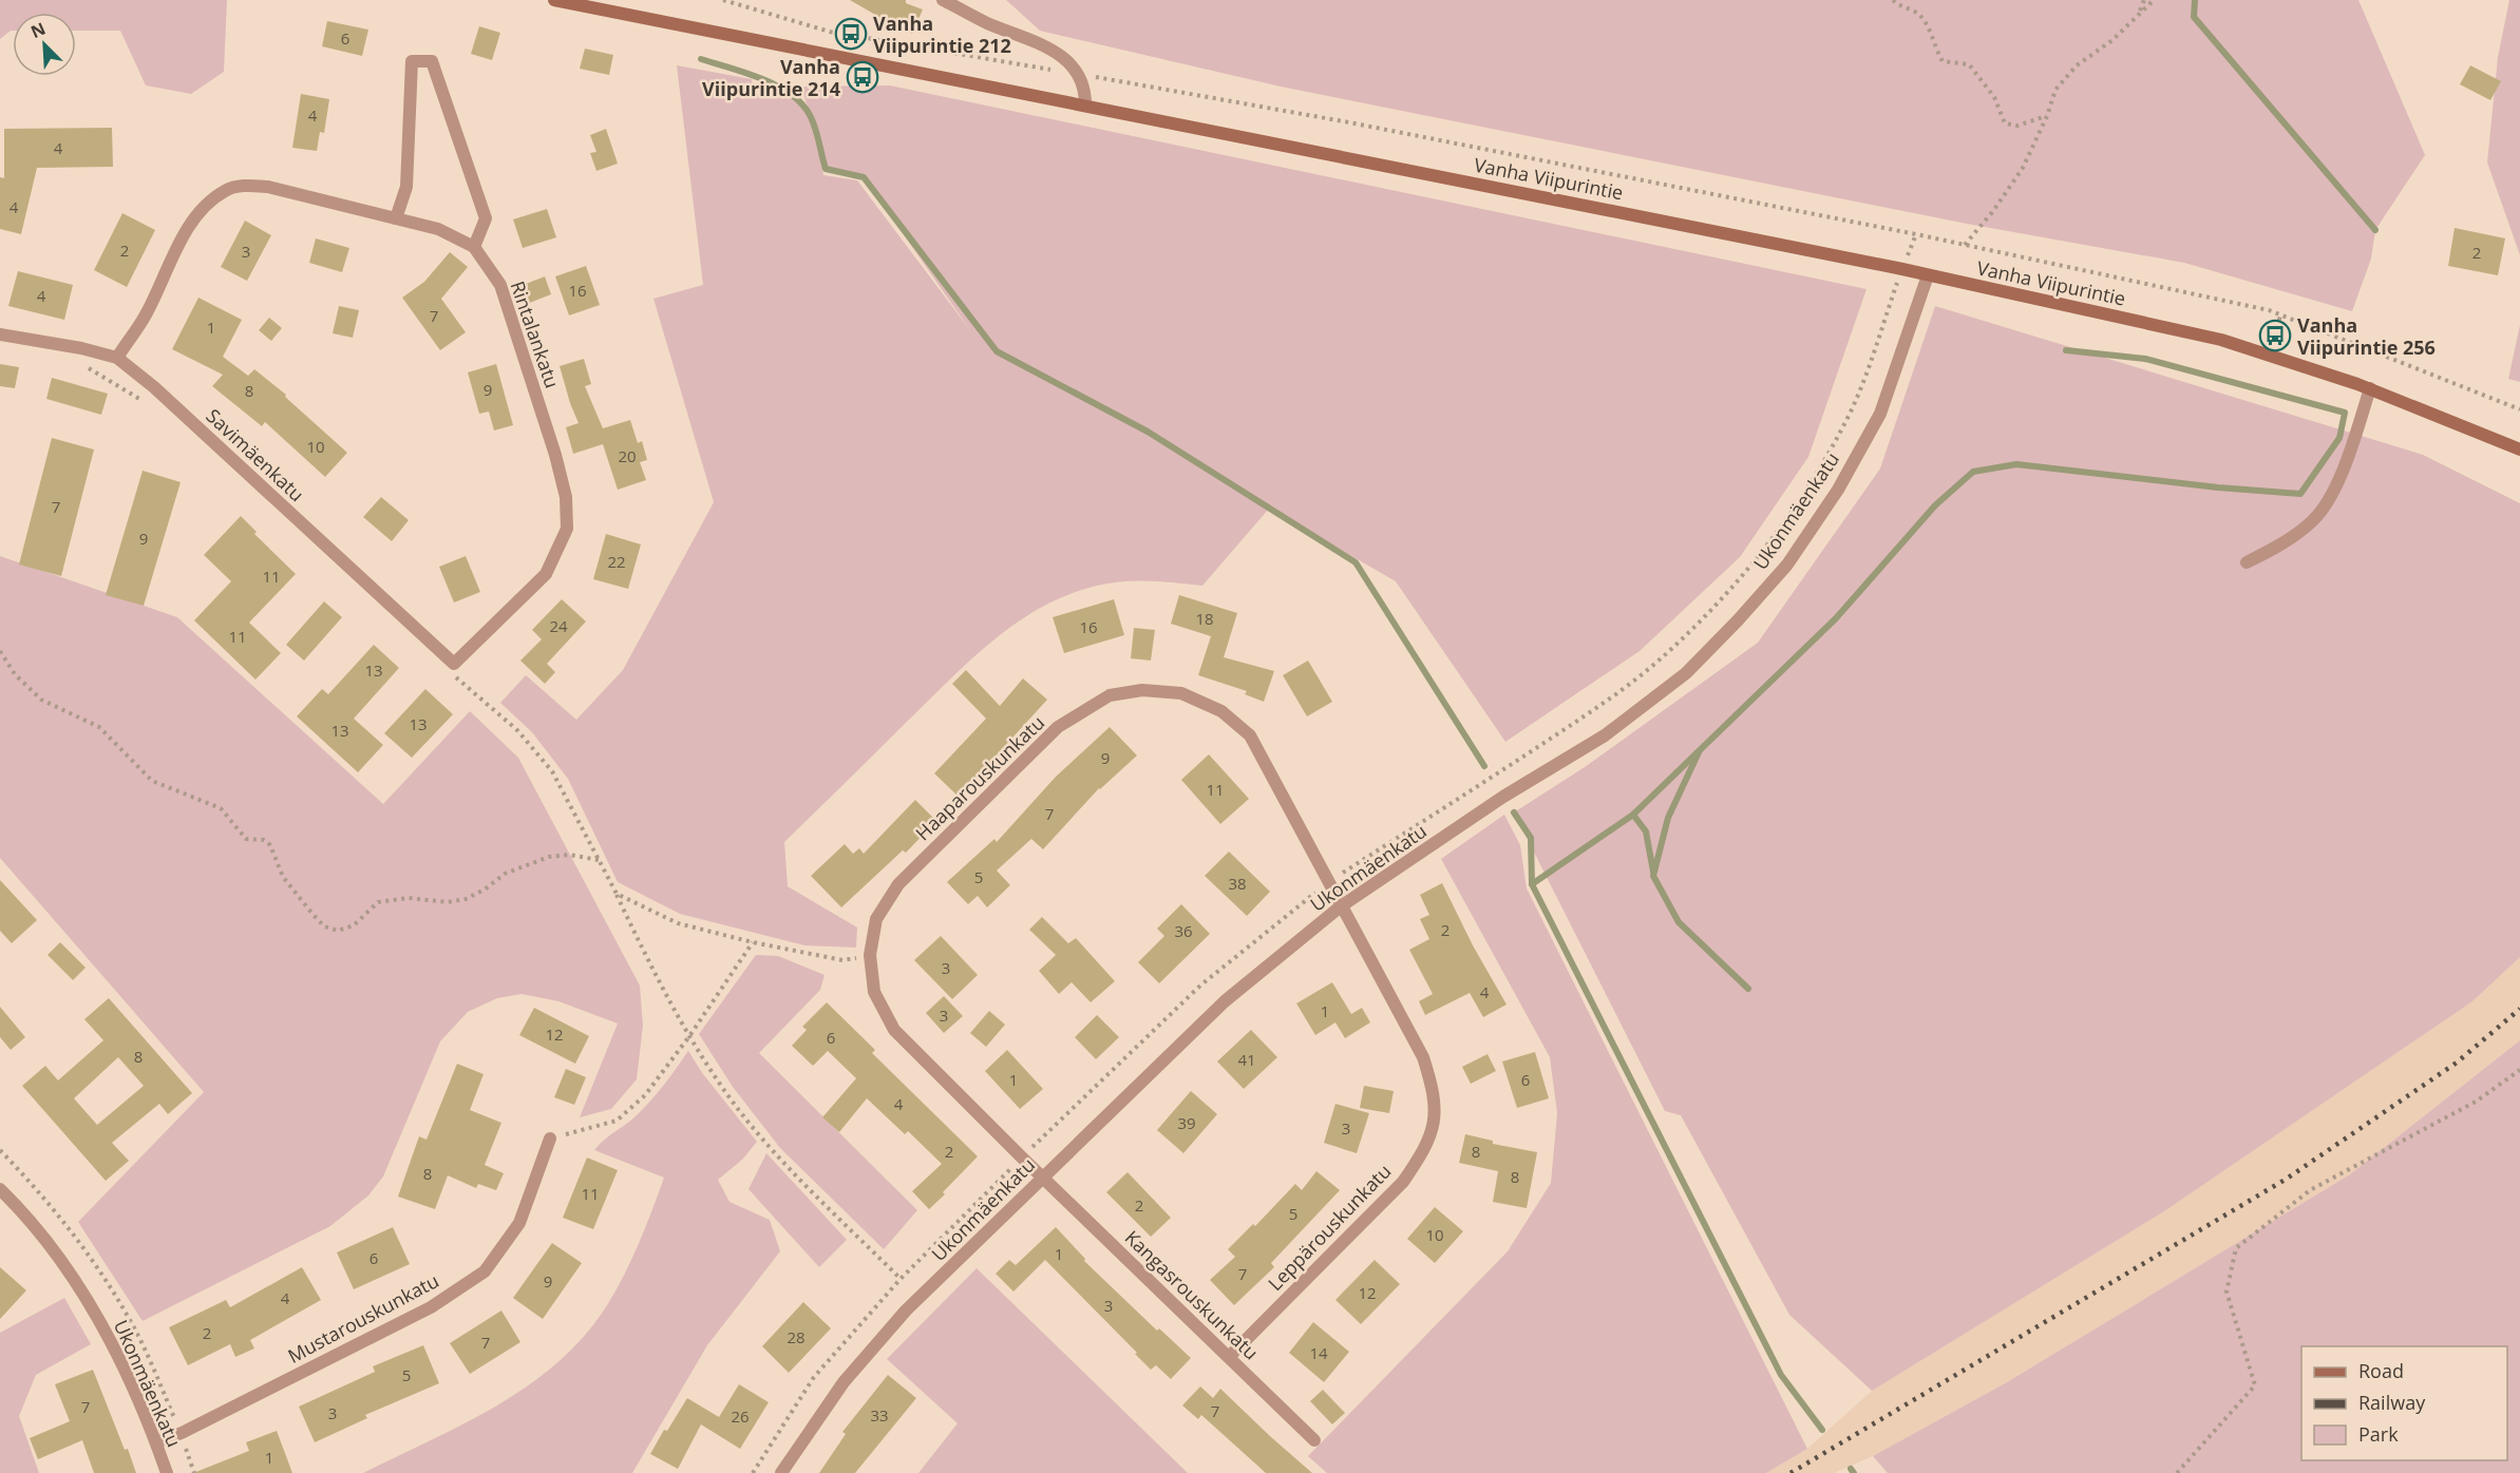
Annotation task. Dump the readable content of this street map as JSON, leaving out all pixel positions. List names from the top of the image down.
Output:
{
  "streets": {
    "street": [
      "Vanha Viipurintie",
      "Rintalankatu",
      "Savimäenkatu",
      "Ukonmäenkatu",
      "Haaparouskunkatu",
      "Leppärouskunkatu",
      "Kangasrouskunkatu",
      "Mustarouskunkatu"
    ]
  },
  "crossings": [
    ["Vanha Viipurintie", "Ukonmäenkatu"],
    ["Rintalankatu", "Savimäenkatu"],
    ["Ukonmäenkatu", "Haaparouskunkatu"],
    ["Ukonmäenkatu", "Leppärouskunkatu"],
    ["Ukonmäenkatu", "Kangasrouskunkatu"],
    ["Ukonmäenkatu", "Mustarouskunkatu"],
    ["Haaparouskunkatu", "Leppärouskunkatu"],
    ["Haaparouskunkatu", "Kangasrouskunkatu"],
    ["Leppärouskunkatu", "Kangasrouskunkatu"]
  ],
  "places": {
    "bus stop": ["Vanha Viipurintie 212", "Vanha Viipurintie 214", "Vanha Viipurintie 256"]
  },
  "house_numbers": [
    "6",
    "4",
    "4",
    "4",
    "2",
    "3",
    "2",
    "16",
    "4",
    "7",
    "1",
    "9",
    "8",
    "10",
    "20",
    "7",
    "9",
    "22",
    "11",
    "18",
    "24",
    "16",
    "11",
    "13",
    "13",
    "13",
    "9",
    "11",
    "7",
    "5",
    "38",
    "2",
    "36",
    "3",
    "4",
    "1",
    "3",
    "12",
    "6",
    "8",
    "41",
    "1",
    "6",
    "4",
    "39",
    "3",
    "2",
    "8",
    "8",
    "8",
    "11",
    "2",
    "5",
    "10",
    "1",
    "6",
    "7",
    "9",
    "12",
    "4",
    "3",
    "2",
    "28",
    "7",
    "14",
    "5",
    "7",
    "7",
    "3",
    "33",
    "26",
    "1"
  ],
  "legend": ["Road", "Railway", "Park"],
  "north": "top left"
}
